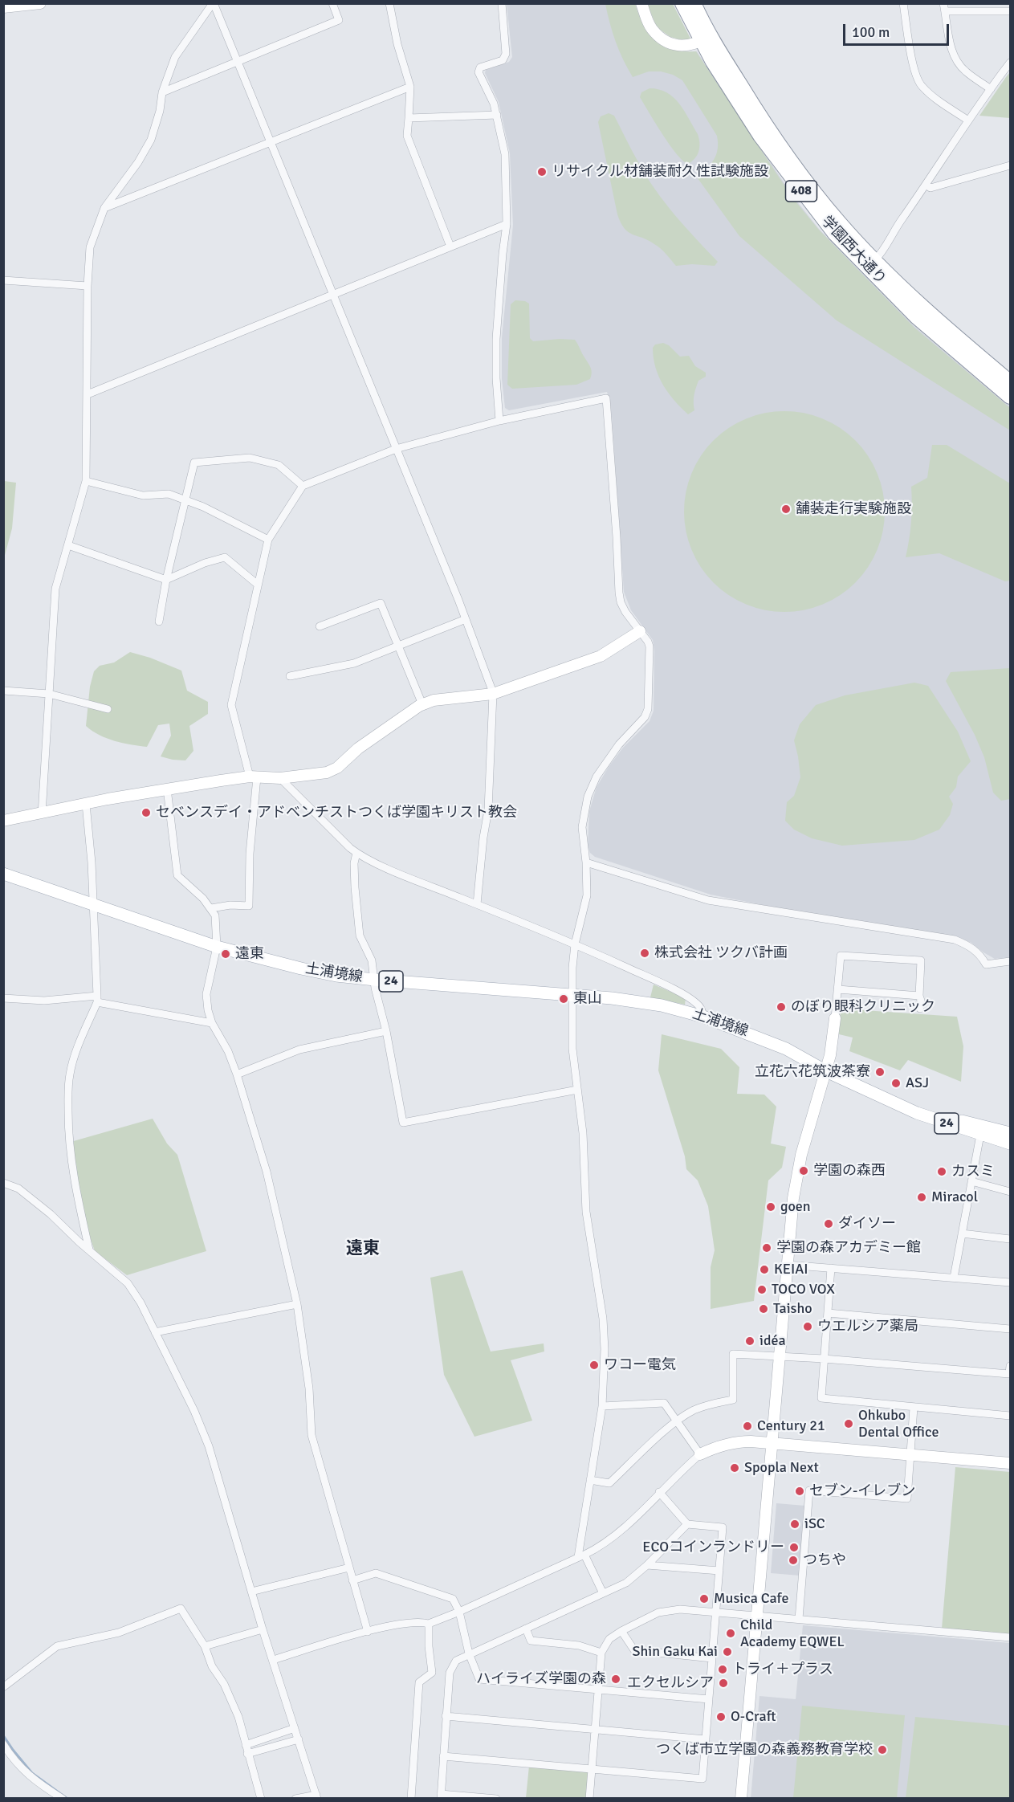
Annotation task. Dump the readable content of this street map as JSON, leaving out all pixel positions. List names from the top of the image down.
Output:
{
  "streets": {
    "highway": ["408", "学園西大通り"],
    "main road": ["土浦境線", "24"]
  },
  "crossings": [
    ["土浦境線", "24"]
  ],
  "districts": ["遠東"],
  "places": [
    "リサイクル材舗装耐久性試験施設",
    "舗装走行実験施設",
    "セベンスデイ・アドベンチストつくば学園キリスト教会",
    "株式会社 ツクバ計画",
    "遠東",
    "東山",
    "のぼり眼科クリニック",
    "立花六花筑波茶寮",
    "ASJ",
    "学園の森西",
    "カスミ",
    "Miracol",
    "goen",
    "ダイソー",
    "学園の森アカデミー館",
    "KEIAI",
    "TOCO VOX",
    "Taisho",
    "ウエルシア薬局",
    "idéa",
    "ワコー電気",
    "Ohkubo Dental Office",
    "Century 21",
    "Spopla Next",
    "セブン-イレブン",
    "iSC",
    "ECOコインランドリー",
    "つちや",
    "Musica Cafe",
    "Child Academy EQWEL",
    "Shin Gaku Kai",
    "トライ＋プラス",
    "ハイライズ学園の森",
    "エクセルシア",
    "O-Craft",
    "つくば市立学園の森義務教育学校"
  ],
  "scale_bar": "100 m"
}
